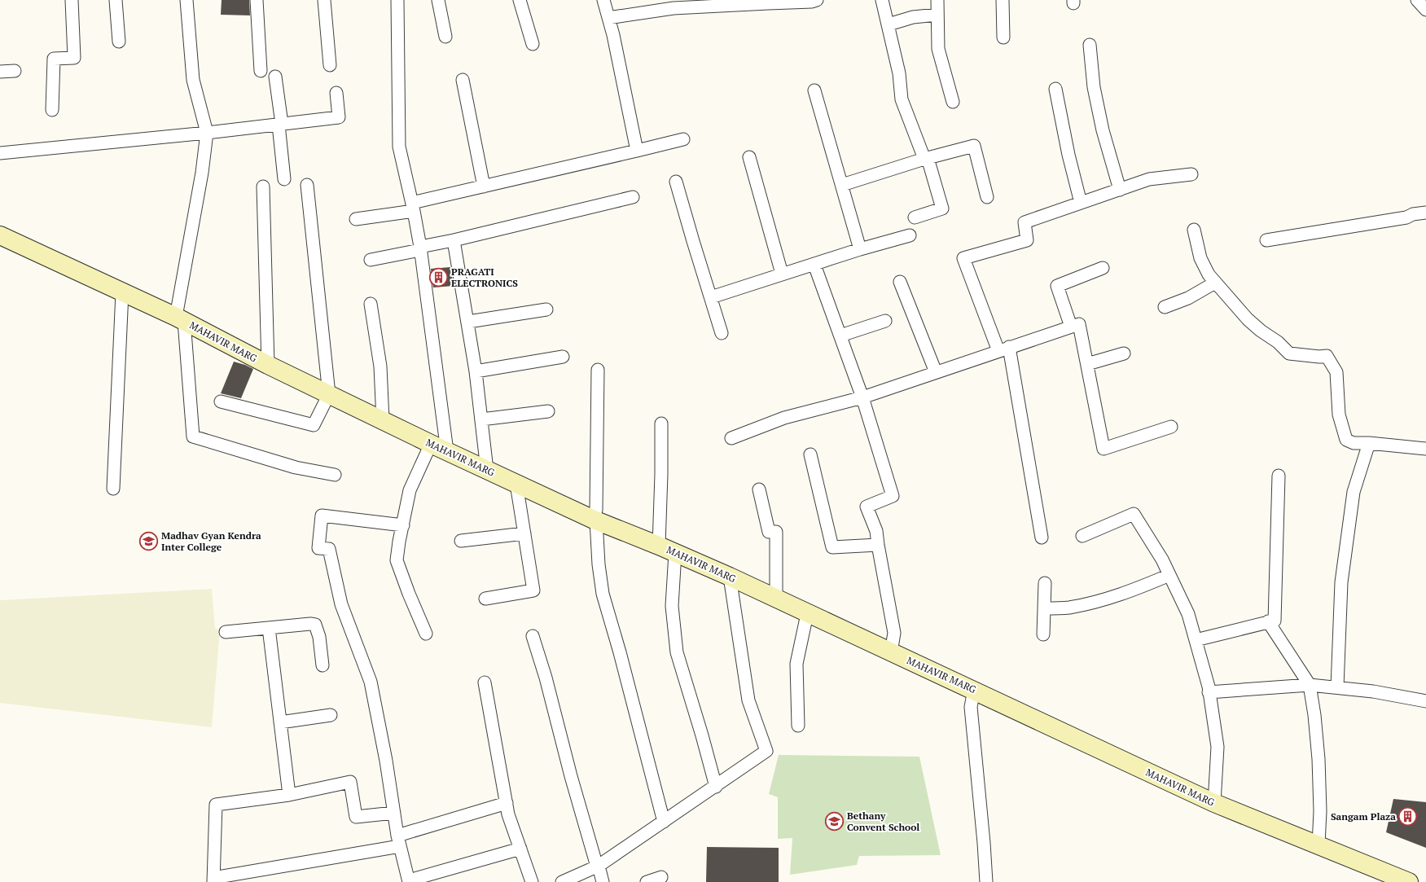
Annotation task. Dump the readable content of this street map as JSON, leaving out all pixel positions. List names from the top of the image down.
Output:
{
  "streets": {
    "street": ["MAHAVIR MARG"]
  },
  "places": {
    "building": ["PRAGATI ELECTRONICS", "Sangam Plaza"],
    "school or university": ["Madhav Gyan Kendra Inter College", "Bethany Convent School"]
  }
}
